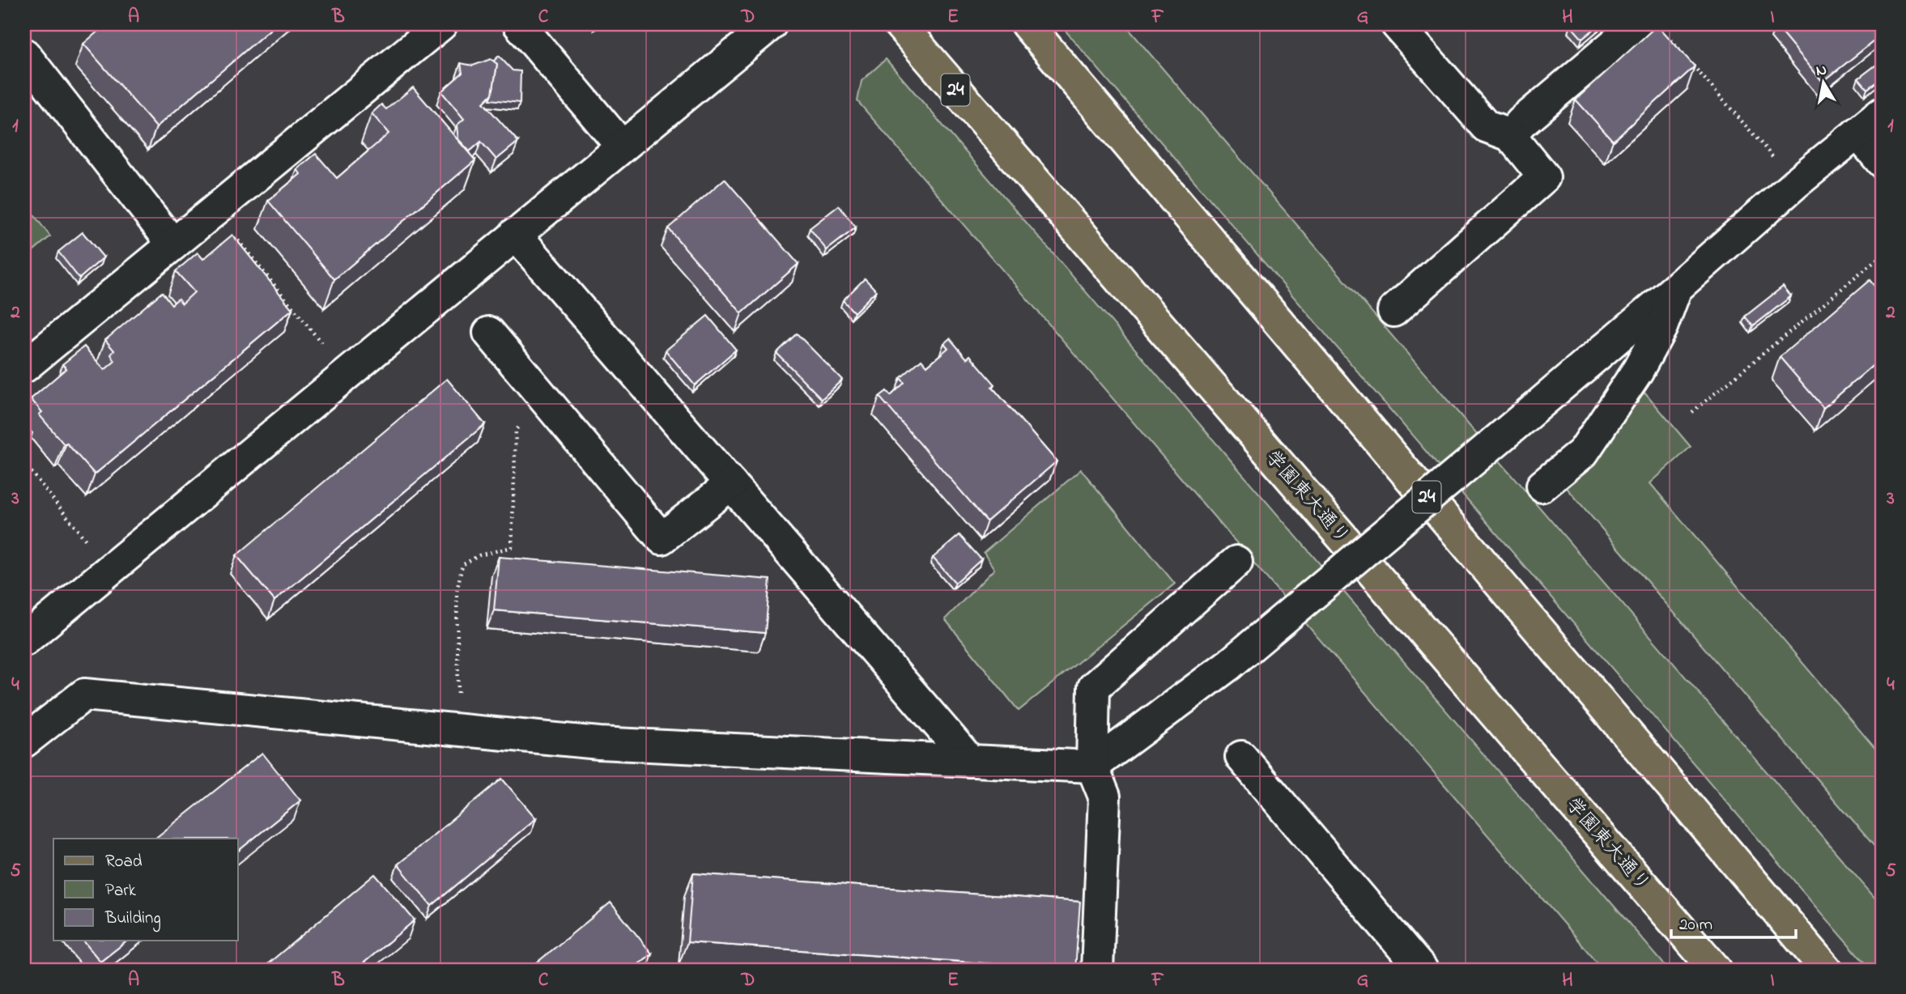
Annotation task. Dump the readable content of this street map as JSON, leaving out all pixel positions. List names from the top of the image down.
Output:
{
  "streets": {
    "main road": ["24", "学園東大通り"]
  },
  "legend": ["Road", "Park", "Building"],
  "scale_bar": "20 m",
  "north": "top",
  "grid": {
    "columns": [
      "A",
      "B",
      "C",
      "D",
      "E",
      "F",
      "G",
      "H",
      "I"
    ],
    "rows": [
      "1",
      "2",
      "3",
      "4",
      "5"
    ]
  }
}
